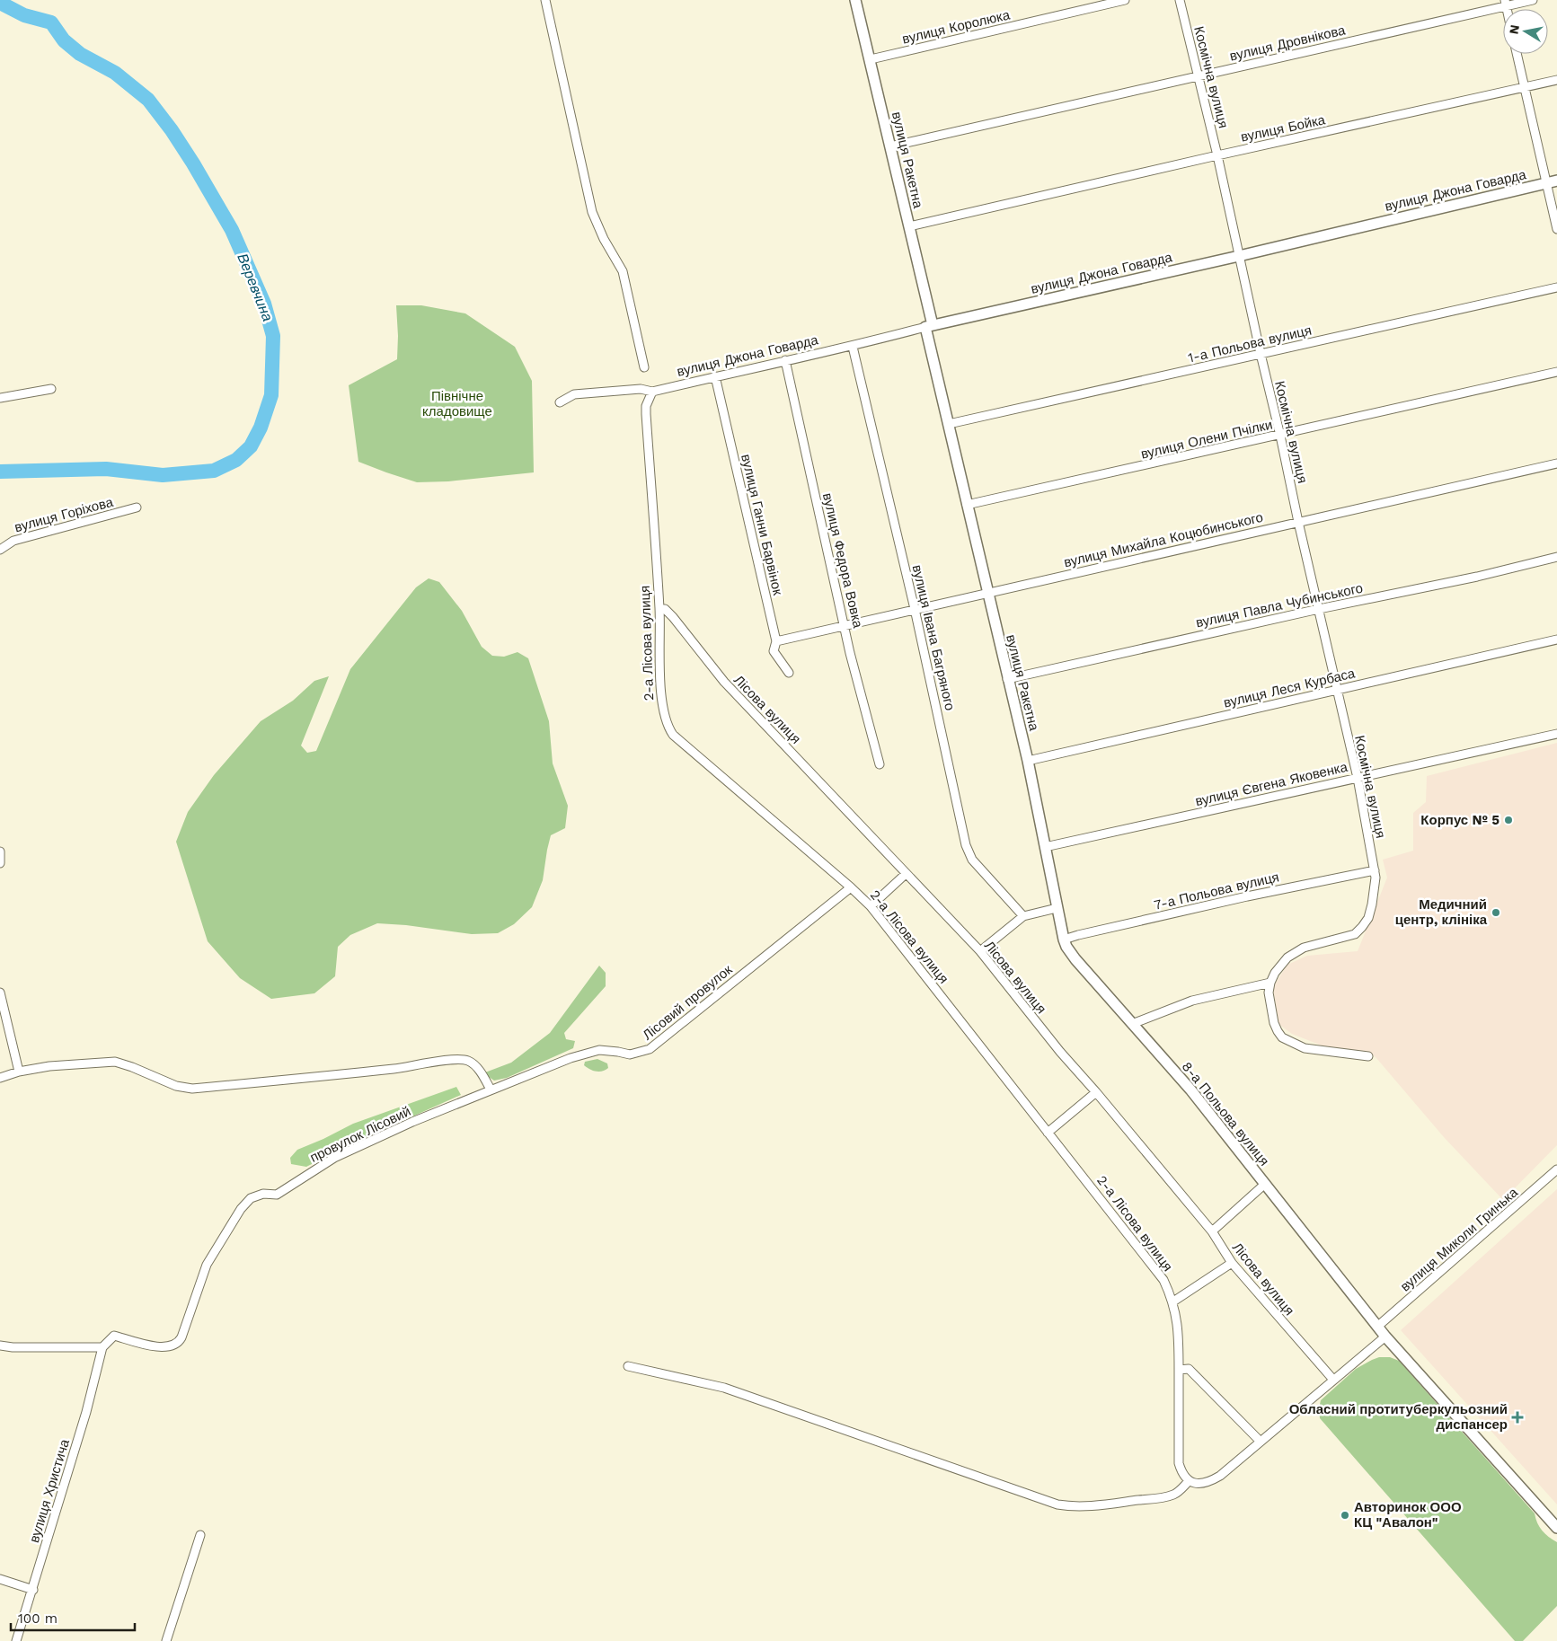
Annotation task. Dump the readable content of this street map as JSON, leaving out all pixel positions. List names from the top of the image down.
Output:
{
  "streets": {
    "street": [
      "вулиця Королюка",
      "вулиця Дровнікова",
      "Космічна вулиця",
      "вулиця Бойка",
      "вулиця Ракетна",
      "вулиця Джона Говарда",
      "1-а Польова вулиця",
      "вулиця Олени Пчілки",
      "вулиця Горіхова",
      "вулиця Ганни Барвінок",
      "вулиця Михайла Коцюбинського",
      "вулиця Федора Вовка",
      "вулиця Павла Чубинського",
      "вулиця Івана Багряного",
      "2-а Лісова вулиця",
      "вулиця Леся Курбаса",
      "Лісова вулиця",
      "вулиця Євгена Яковенка",
      "7-а Польова вулиця",
      "Лісовий провулок",
      "8-а Польова вулиця",
      "провулок Лісовий",
      "вулиця Миколи Гринька",
      "вулиця Христича"
    ]
  },
  "crossings": [
    ["вулиця Королюка", "вулиця Ракетна"],
    ["вулиця Дровнікова", "Космічна вулиця"],
    ["вулиця Дровнікова", "вулиця Ракетна"],
    ["Космічна вулиця", "вулиця Бойка"],
    ["Космічна вулиця", "вулиця Джона Говарда"],
    ["Космічна вулиця", "1-а Польова вулиця"],
    ["Космічна вулиця", "вулиця Олени Пчілки"],
    ["Космічна вулиця", "вулиця Михайла Коцюбинського"],
    ["Космічна вулиця", "вулиця Павла Чубинського"],
    ["Космічна вулиця", "вулиця Леся Курбаса"],
    ["Космічна вулиця", "вулиця Євгена Яковенка"],
    ["Космічна вулиця", "7-а Польова вулиця"],
    ["вулиця Бойка", "вулиця Ракетна"],
    ["вулиця Ракетна", "вулиця Джона Говарда"],
    ["вулиця Ракетна", "1-а Польова вулиця"],
    ["вулиця Ракетна", "вулиця Олени Пчілки"],
    ["вулиця Ракетна", "вулиця Михайла Коцюбинського"],
    ["вулиця Ракетна", "вулиця Павла Чубинського"],
    ["вулиця Ракетна", "вулиця Леся Курбаса"],
    ["вулиця Ракетна", "вулиця Євгена Яковенка"],
    ["вулиця Ракетна", "7-а Польова вулиця"],
    ["вулиця Ракетна", "8-а Польова вулиця"],
    ["вулиця Джона Говарда", "вулиця Ганни Барвінок"],
    ["вулиця Джона Говарда", "вулиця Федора Вовка"],
    ["вулиця Джона Говарда", "вулиця Івана Багряного"],
    ["вулиця Джона Говарда", "2-а Лісова вулиця"],
    ["вулиця Ганни Барвінок", "вулиця Михайла Коцюбинського"],
    ["вулиця Михайла Коцюбинського", "вулиця Федора Вовка"],
    ["вулиця Михайла Коцюбинського", "вулиця Івана Багряного"],
    ["2-а Лісова вулиця", "Лісова вулиця"],
    ["2-а Лісова вулиця", "Лісовий провулок"],
    ["Лісовий провулок", "провулок Лісовий"],
    ["8-а Польова вулиця", "вулиця Миколи Гринька"],
    ["провулок Лісовий", "вулиця Христича"]
  ],
  "water": ["Веревчина"],
  "parks": ["Північне кладовище"],
  "places": {
    "other": ["Корпус № 5", "Медичний центр, клініка", "Авторинок ООО КЦ \"Авалон\""],
    "health": ["Обласний протитуберкульозний диспансер"]
  },
  "scale_bar": "100 m",
  "north": "left"
}
